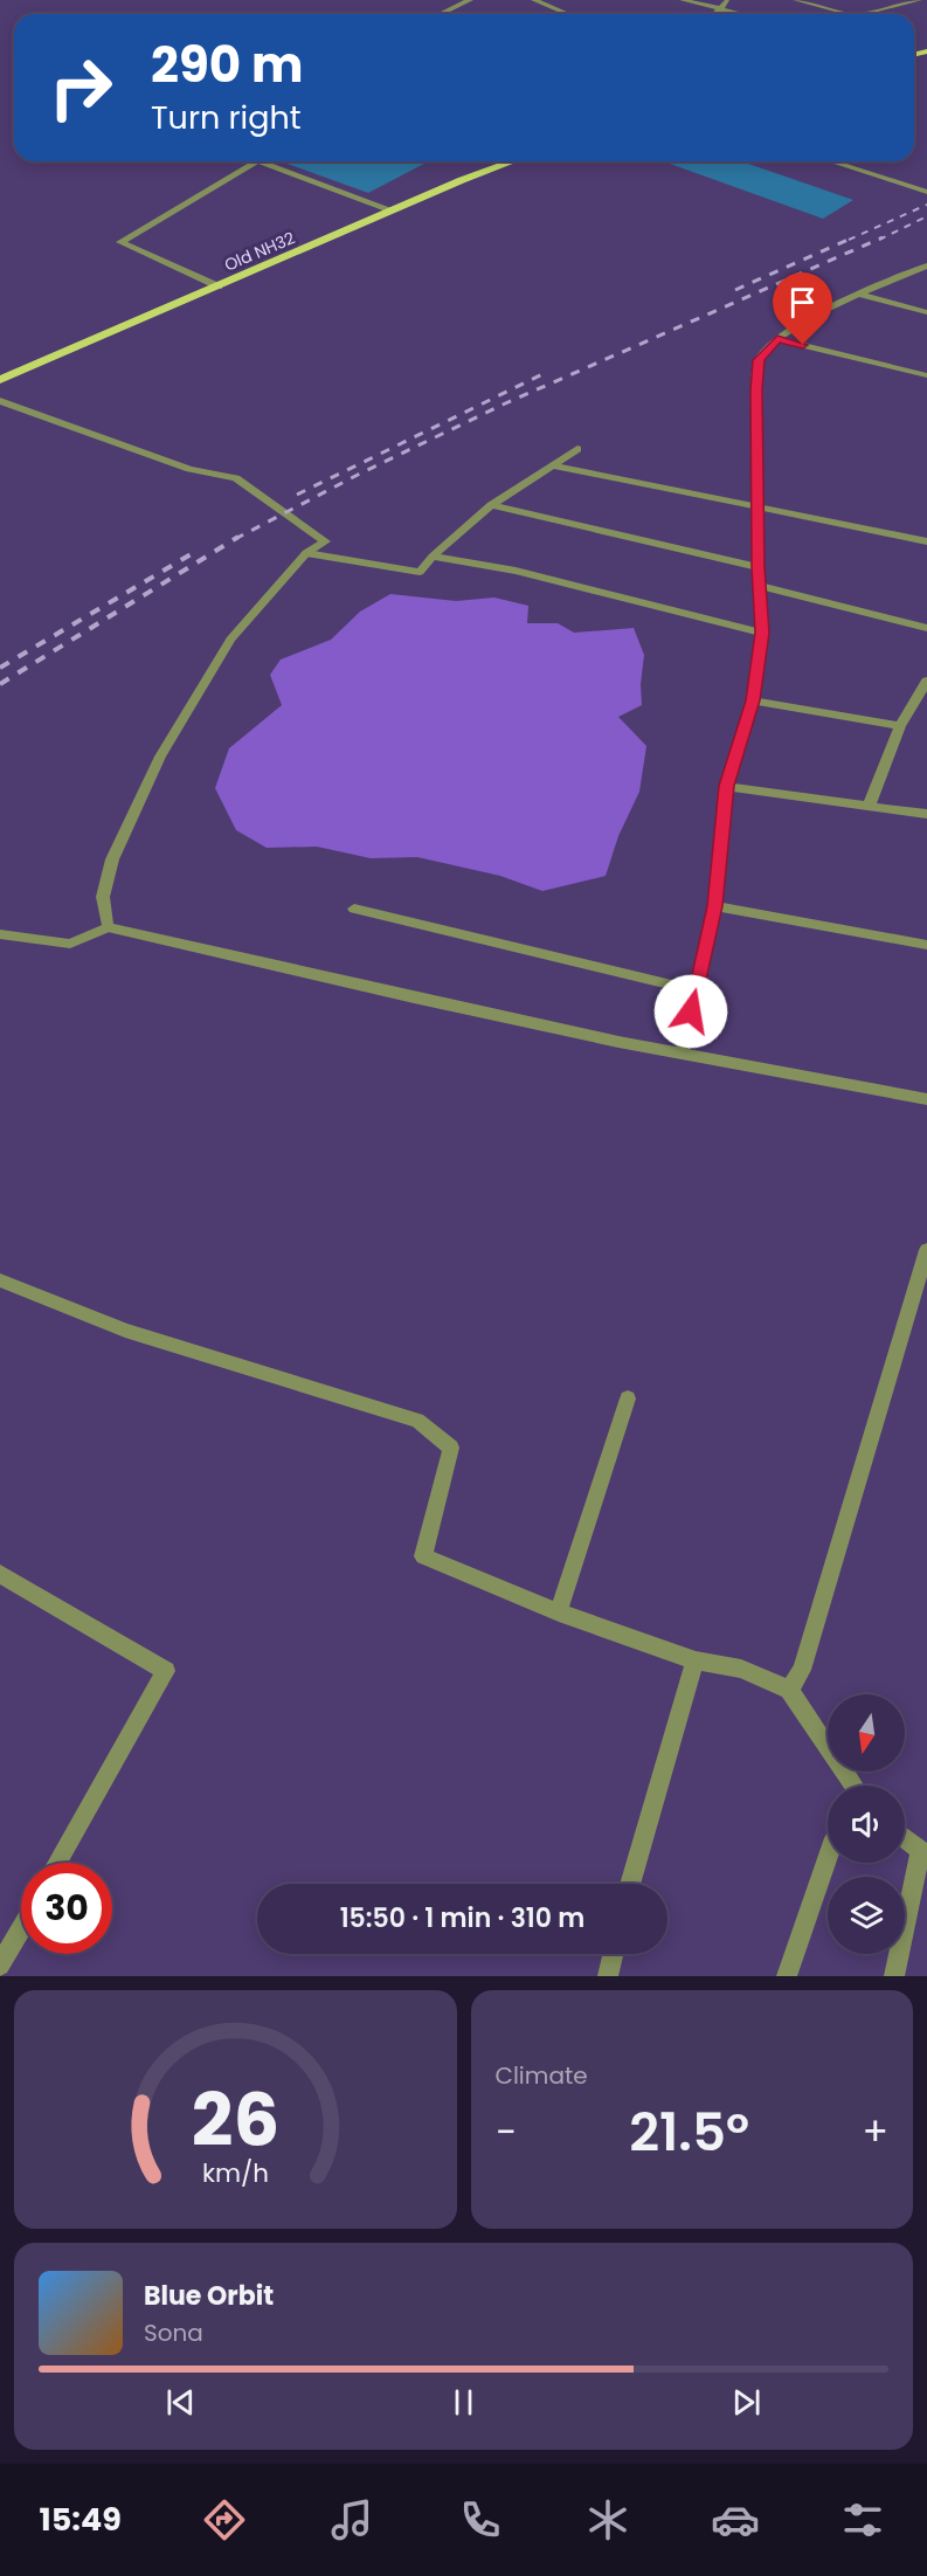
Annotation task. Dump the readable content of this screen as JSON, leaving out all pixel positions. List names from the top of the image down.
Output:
{
  "streets": {
    "main road": ["Old NH32"]
  },
  "north": "bottom",
  "page": {
    "turn": ["290 m", "Turn right"],
    "limit": "30",
    "trip": "15:50 · 1 min · 310 m",
    "tile": "Climate",
    "heat": ["−", "21.5°", "+"],
    "song": ["Blue Orbit", "Sona"],
    "tabs": "15:49",
    "gauge": ["26", "km/h"]
  }
}
